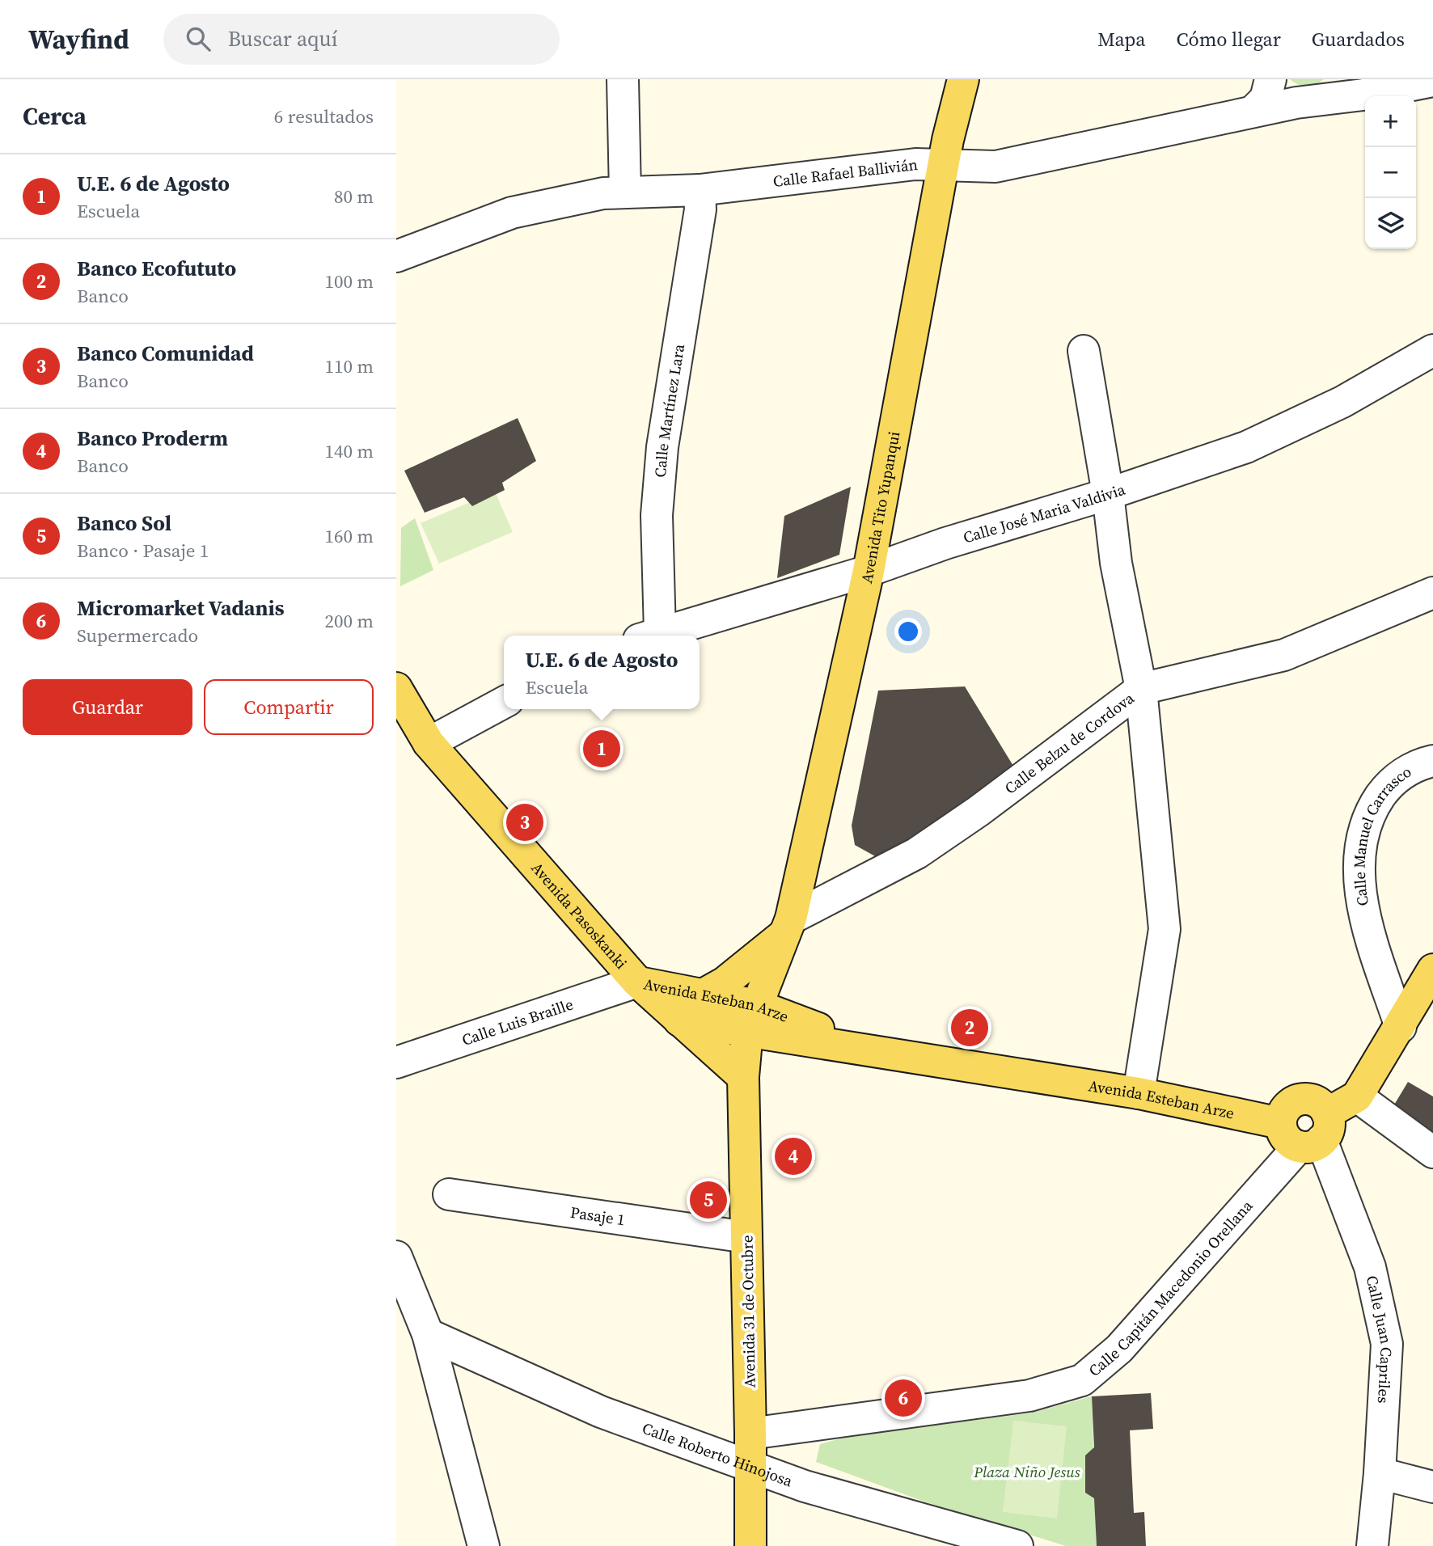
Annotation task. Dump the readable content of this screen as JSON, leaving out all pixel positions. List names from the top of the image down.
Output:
{
  "streets": {
    "main road": [
      "Avenida Tito Yupanqui",
      "Avenida Pasoskanki",
      "Avenida Esteban Arze",
      "Avenida 31 de Octubre"
    ],
    "street": [
      "Calle Rafael Ballivián",
      "Calle Martínez Lara",
      "Calle José Maria Valdivia",
      "Calle Belzu de Cordova",
      "Calle Manuel Carrasco",
      "Calle Luis Braille",
      "Pasaje 1",
      "Calle Capitán Macedonio Orellana",
      "Calle Juan Capriles",
      "Calle Roberto Hinojosa"
    ]
  },
  "crossings": [
    ["Calle Rafael Ballivián", "Calle Martínez Lara"],
    ["Calle Rafael Ballivián", "Avenida Tito Yupanqui"],
    ["Avenida Tito Yupanqui", "Calle José Maria Valdivia"],
    ["Avenida Tito Yupanqui", "Calle Belzu de Cordova"],
    ["Avenida Tito Yupanqui", "Avenida Esteban Arze"],
    ["Avenida Tito Yupanqui", "Avenida 31 de Octubre"],
    ["Avenida Pasoskanki", "Avenida Esteban Arze"],
    ["Avenida Pasoskanki", "Calle Luis Braille"],
    ["Avenida Esteban Arze", "Calle Luis Braille"],
    ["Avenida Esteban Arze", "Calle Capitán Macedonio Orellana"],
    ["Avenida Esteban Arze", "Avenida 31 de Octubre"],
    ["Avenida Esteban Arze", "Calle Juan Capriles"],
    ["Pasaje 1", "Avenida 31 de Octubre"],
    ["Calle Capitán Macedonio Orellana", "Avenida 31 de Octubre"],
    ["Calle Capitán Macedonio Orellana", "Calle Juan Capriles"],
    ["Avenida 31 de Octubre", "Calle Roberto Hinojosa"]
  ],
  "parks": ["Plaza Niño Jesus"],
  "page": {
    "header": "Wayfind",
    "search": "Buscar aquí",
    "nav": ["Mapa", "Cómo llegar", "Guardados"],
    "heading": ["Cerca", "6 resultados"],
    "map_buttons": ["+", "−"],
    "list": [
      {
        "mark": "1",
        "name": "U.E. 6 de Agosto",
        "note": "Escuela",
        "value": "80 m"
      },
      {
        "mark": "2",
        "name": "Banco Ecofututo",
        "note": "Banco",
        "value": "100 m"
      },
      {
        "mark": "3",
        "name": "Banco Comunidad",
        "note": "Banco",
        "value": "110 m"
      },
      {
        "mark": "4",
        "name": "Banco Proderm",
        "note": "Banco",
        "value": "140 m"
      },
      {
        "mark": "5",
        "name": "Banco Sol",
        "note": "Banco · Pasaje 1",
        "value": "160 m"
      },
      {
        "mark": "6",
        "name": "Micromarket Vadanis",
        "note": "Supermercado",
        "value": "200 m"
      }
    ],
    "popup": ["U.E. 6 de Agosto", "Escuela"],
    "buttons": ["Guardar", "Compartir"],
    "pins": [
      "1",
      "3",
      "2",
      "4",
      "5",
      "6"
    ]
  }
}
